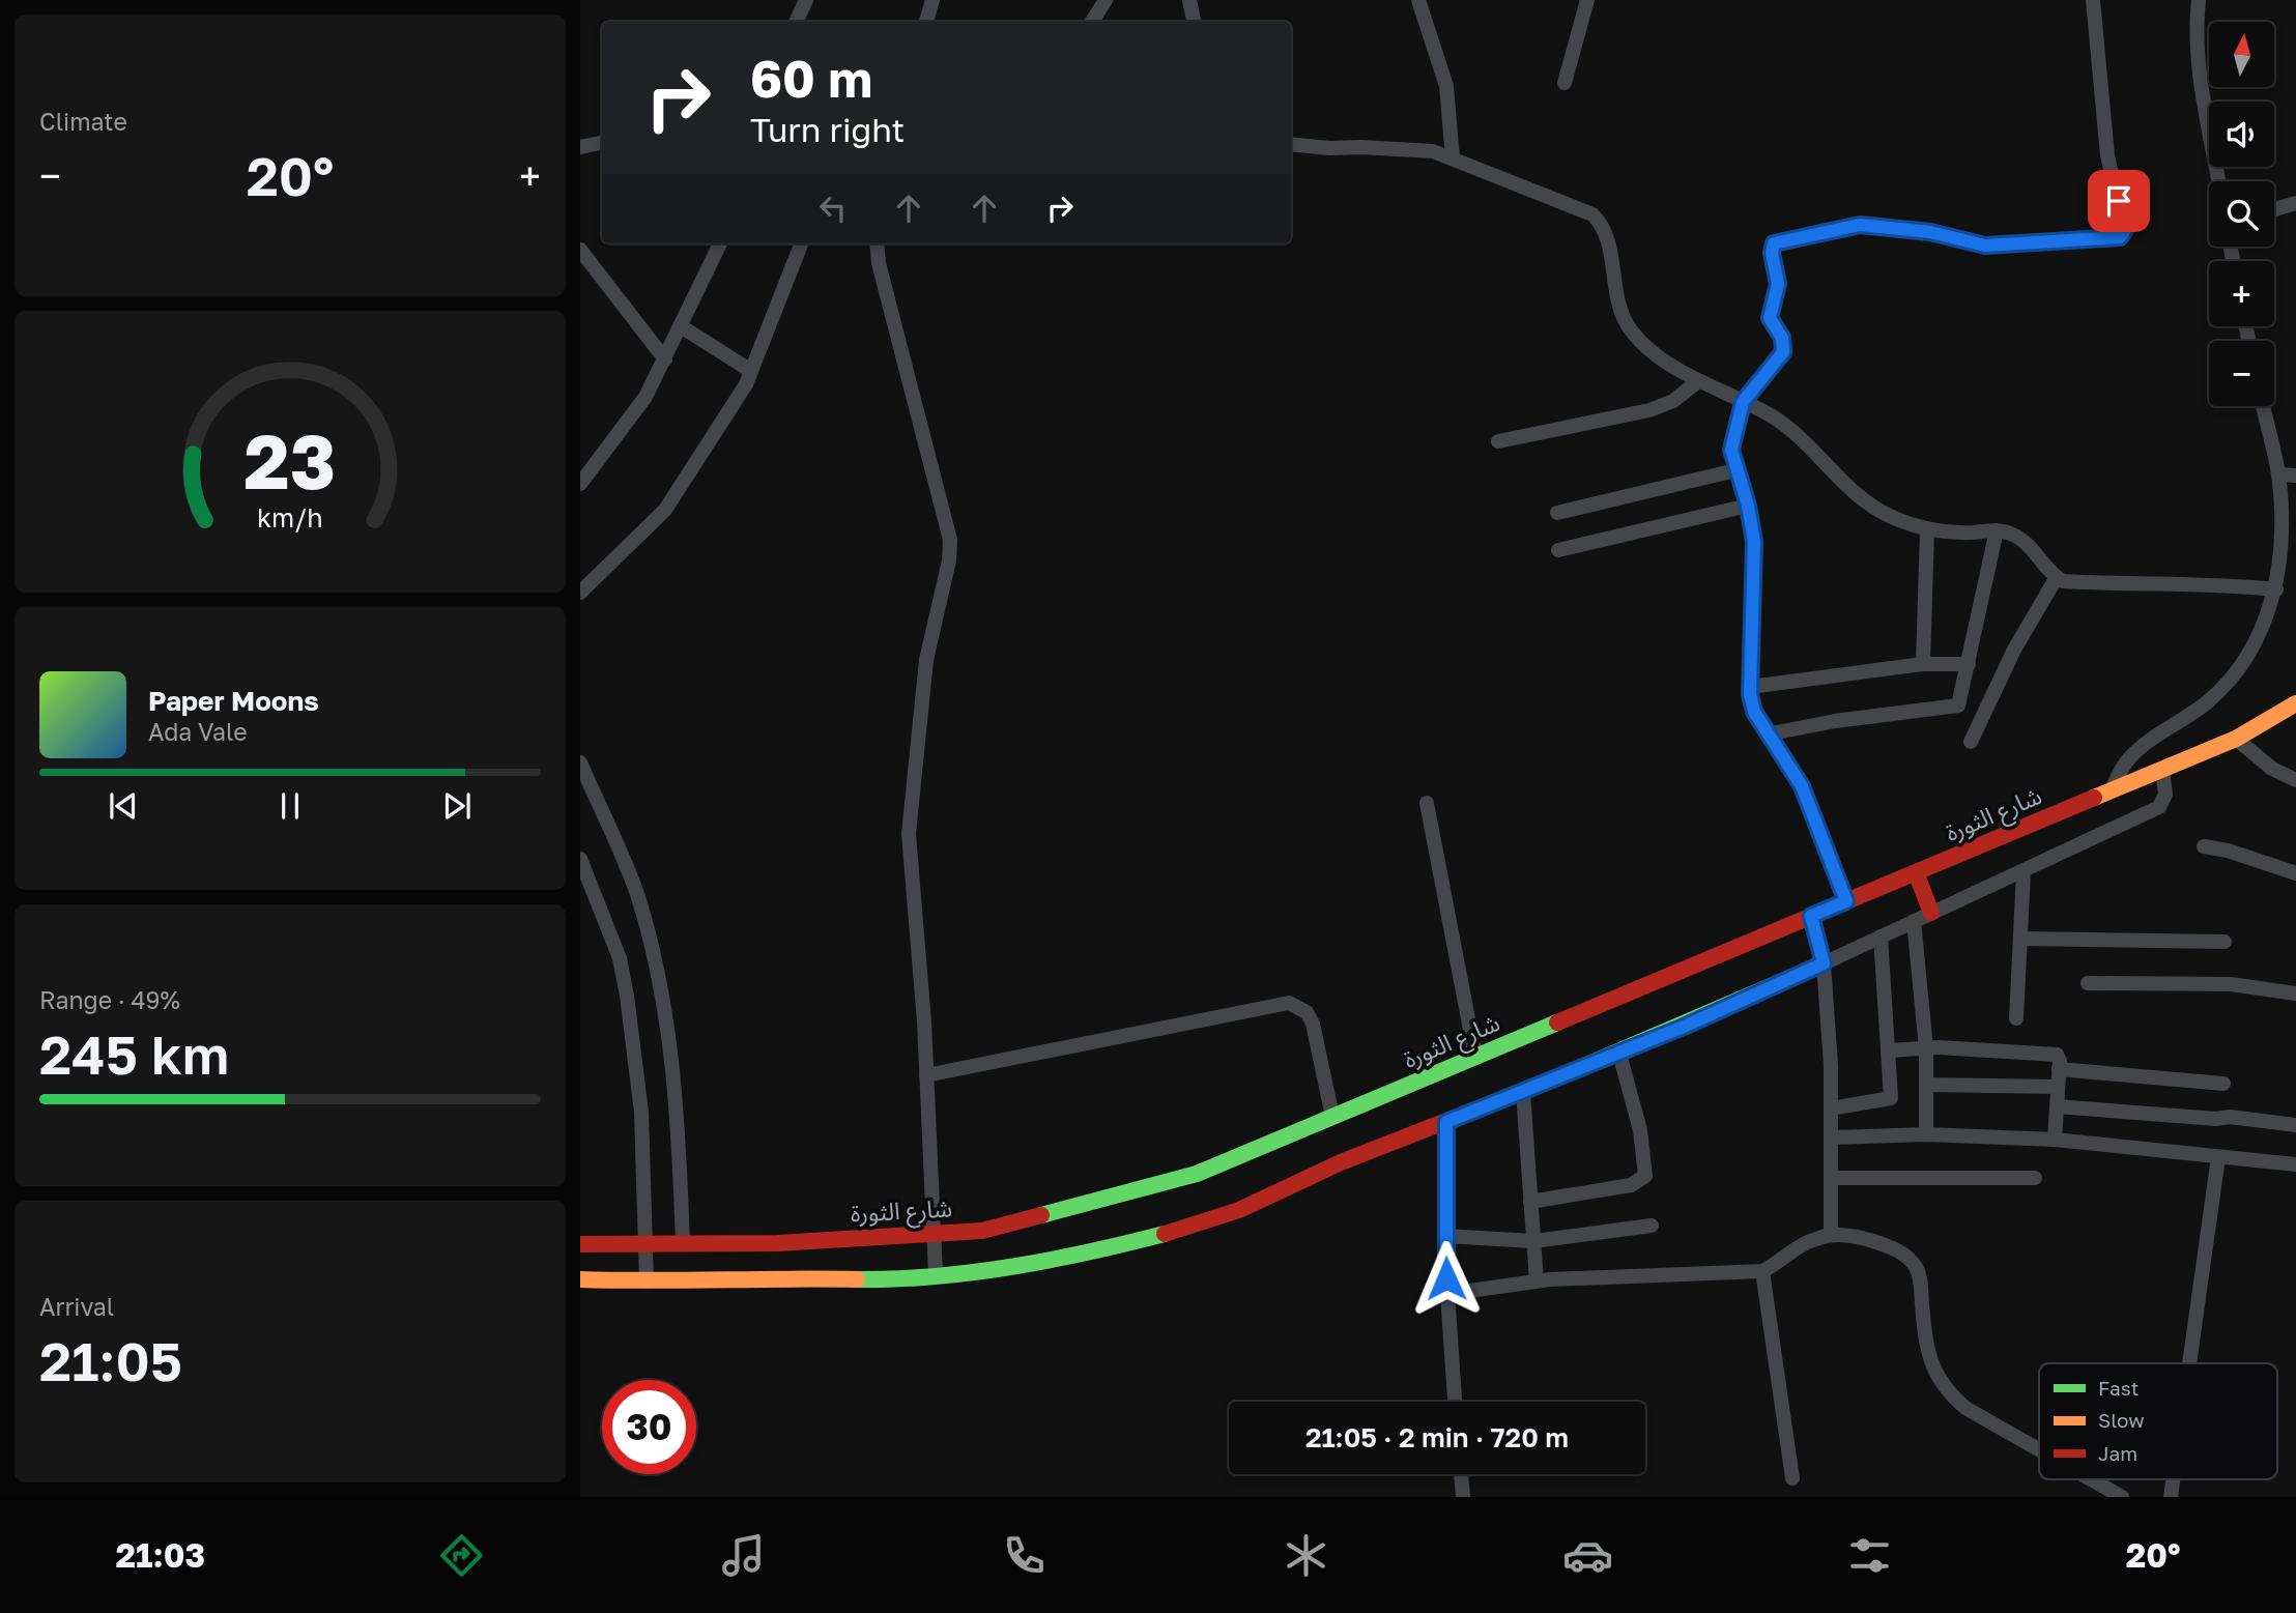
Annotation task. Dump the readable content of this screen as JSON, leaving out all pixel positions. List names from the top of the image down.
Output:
{
  "streets": {
    "main road": ["شارع الثورة"]
  },
  "legend": ["Fast", "Slow", "Jam"],
  "north": "top",
  "page": {
    "tile": [
      "Climate",
      ["Range · 49%", "245 km"],
      ["Arrival", "21:05"]
    ],
    "map_buttons": ["+", "−"],
    "turn": ["60 m", "Turn right"],
    "heat": ["−", "20°", "+"],
    "song": ["Paper Moons", "Ada Vale"],
    "limit": "30",
    "trip": "21:05 · 2 min · 720 m",
    "tabs": ["21:03", "20°"],
    "gauge": ["23", "km/h"]
  }
}
